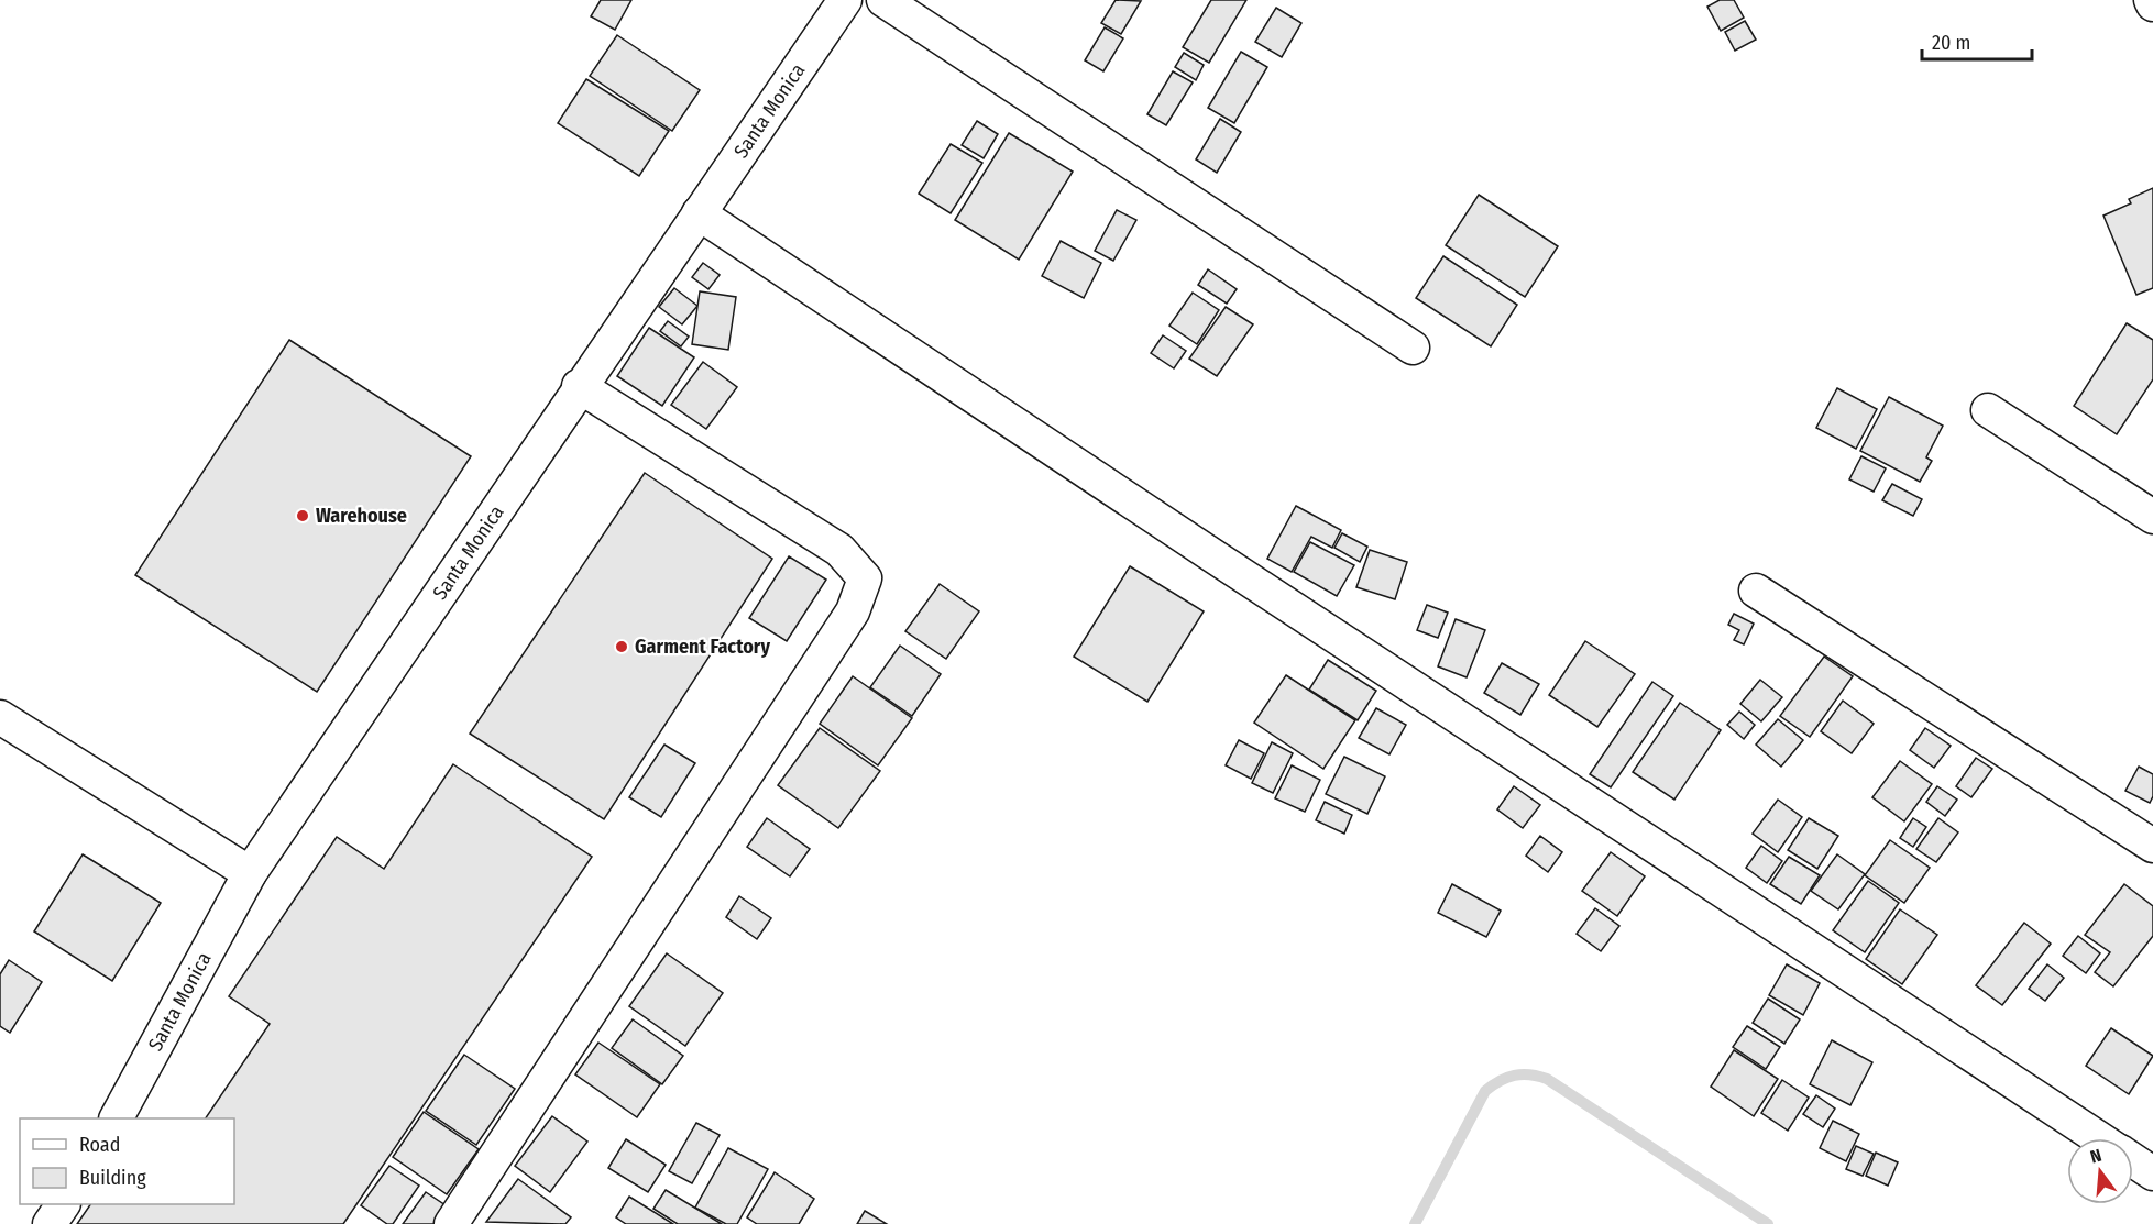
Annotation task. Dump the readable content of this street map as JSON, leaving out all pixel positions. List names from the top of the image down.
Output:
{
  "streets": {
    "street": ["Santa Monica"]
  },
  "places": ["Warehouse", "Garment Factory"],
  "legend": ["Road", "Building"],
  "scale_bar": "20 m",
  "north": "top"
}
